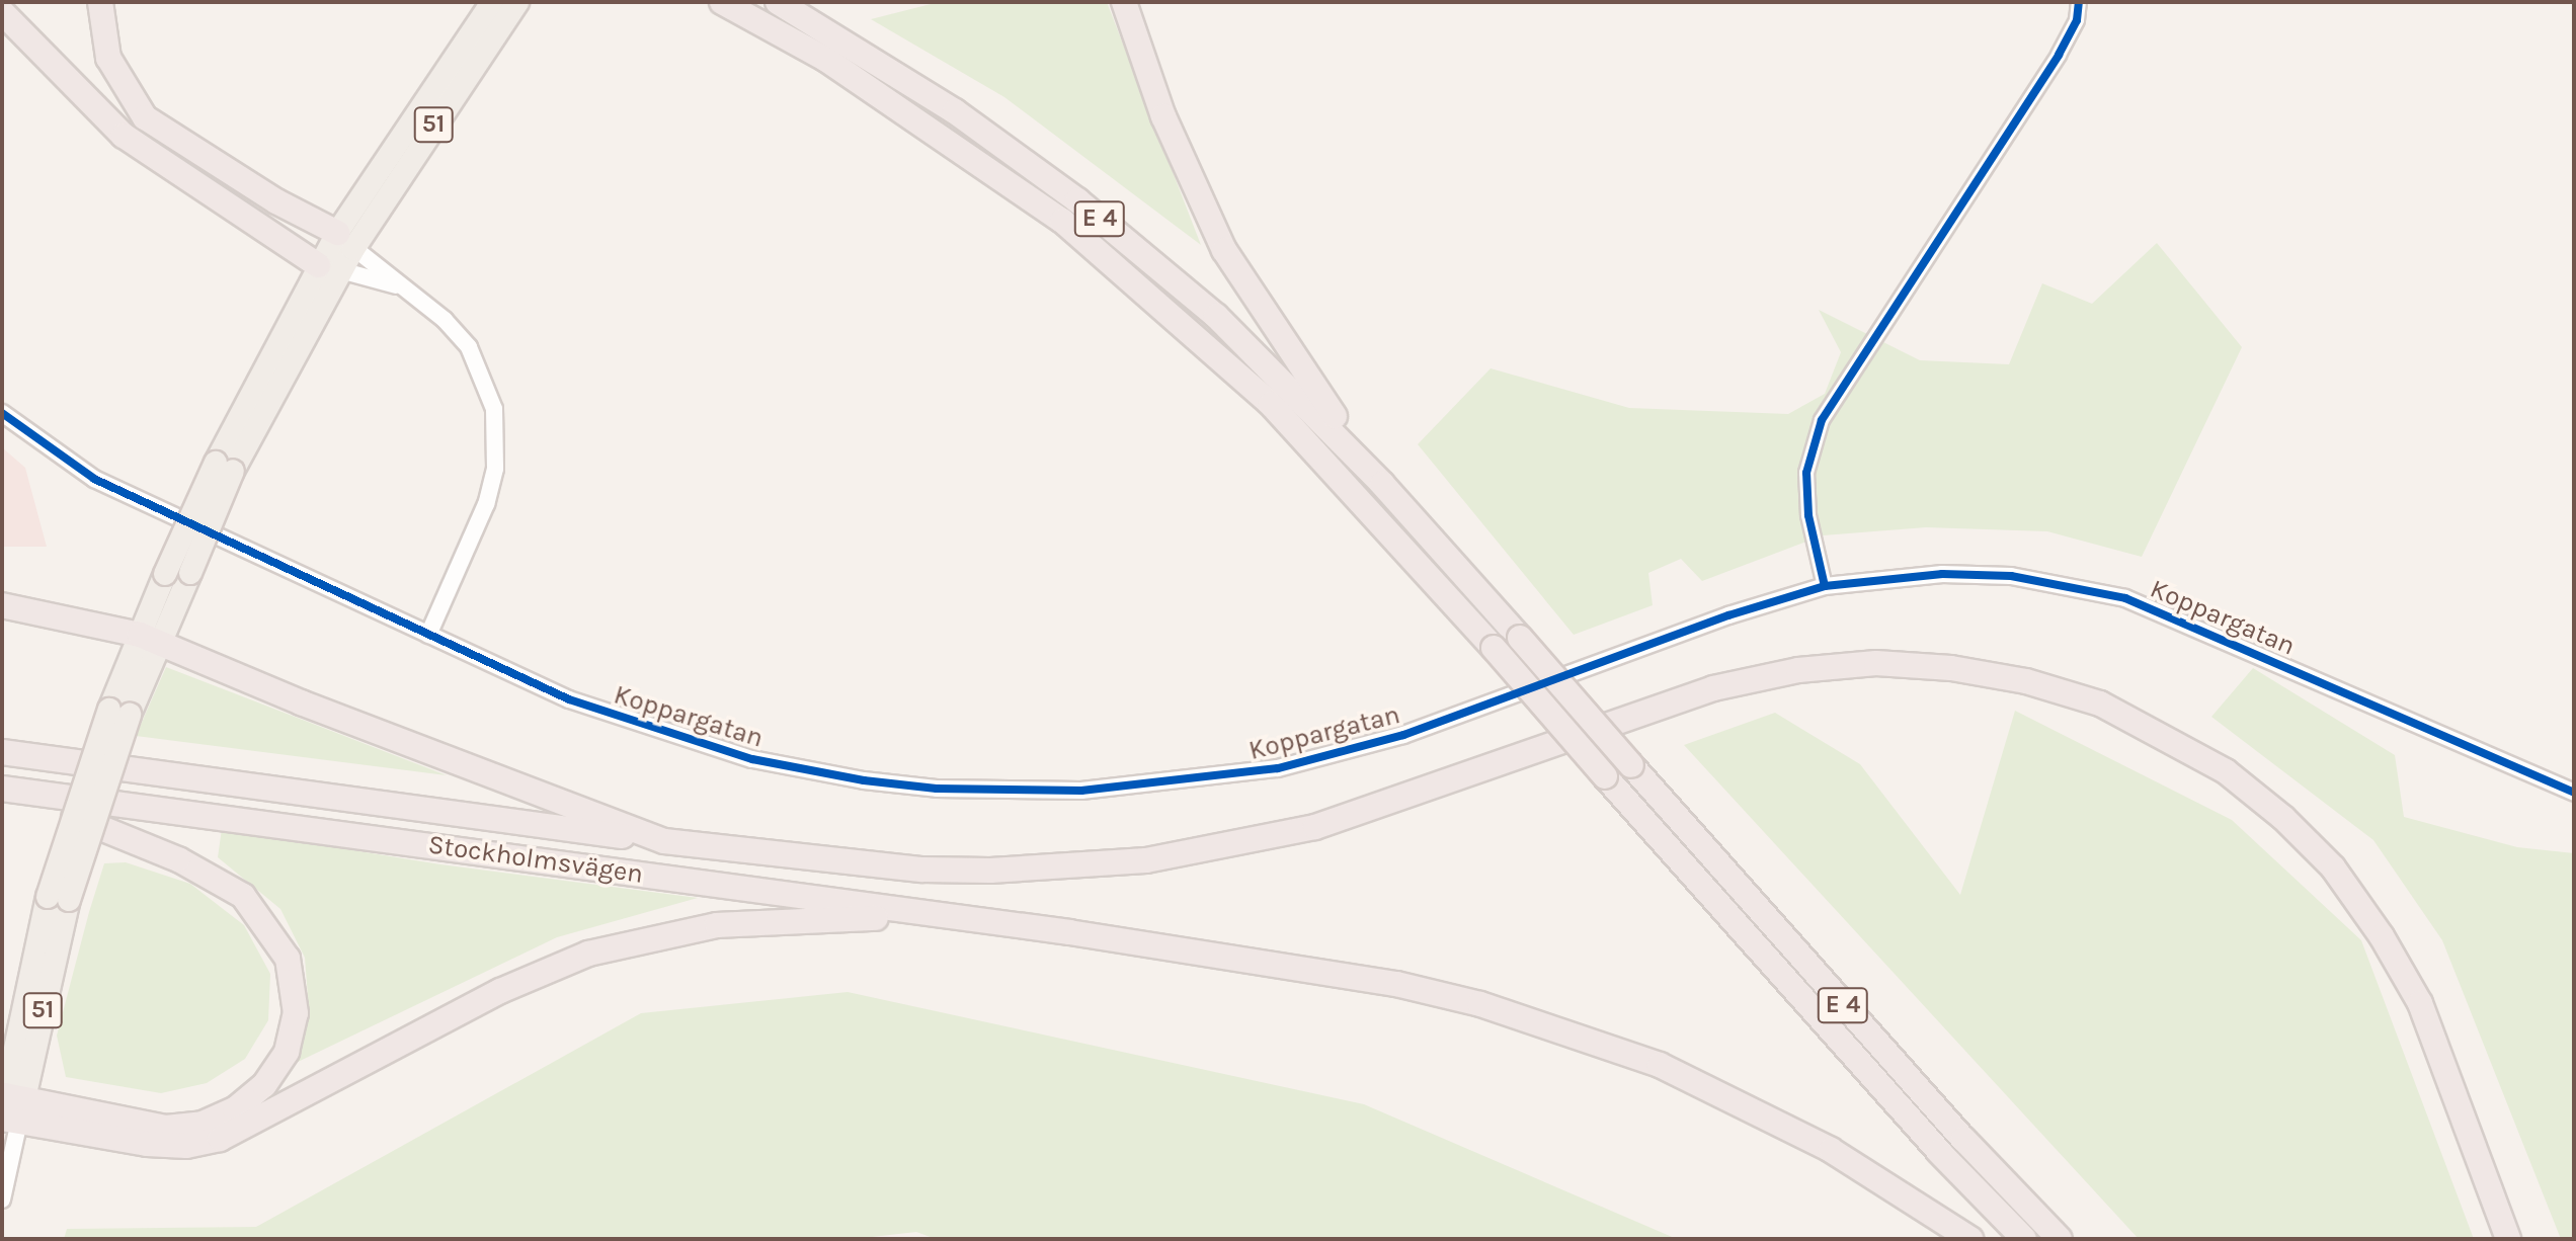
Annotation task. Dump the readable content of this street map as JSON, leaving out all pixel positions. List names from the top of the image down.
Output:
{
  "streets": {
    "highway": ["E 4", "Stockholmsvägen"],
    "main road": ["51"],
    "street": ["Koppargatan"]
  }
}
